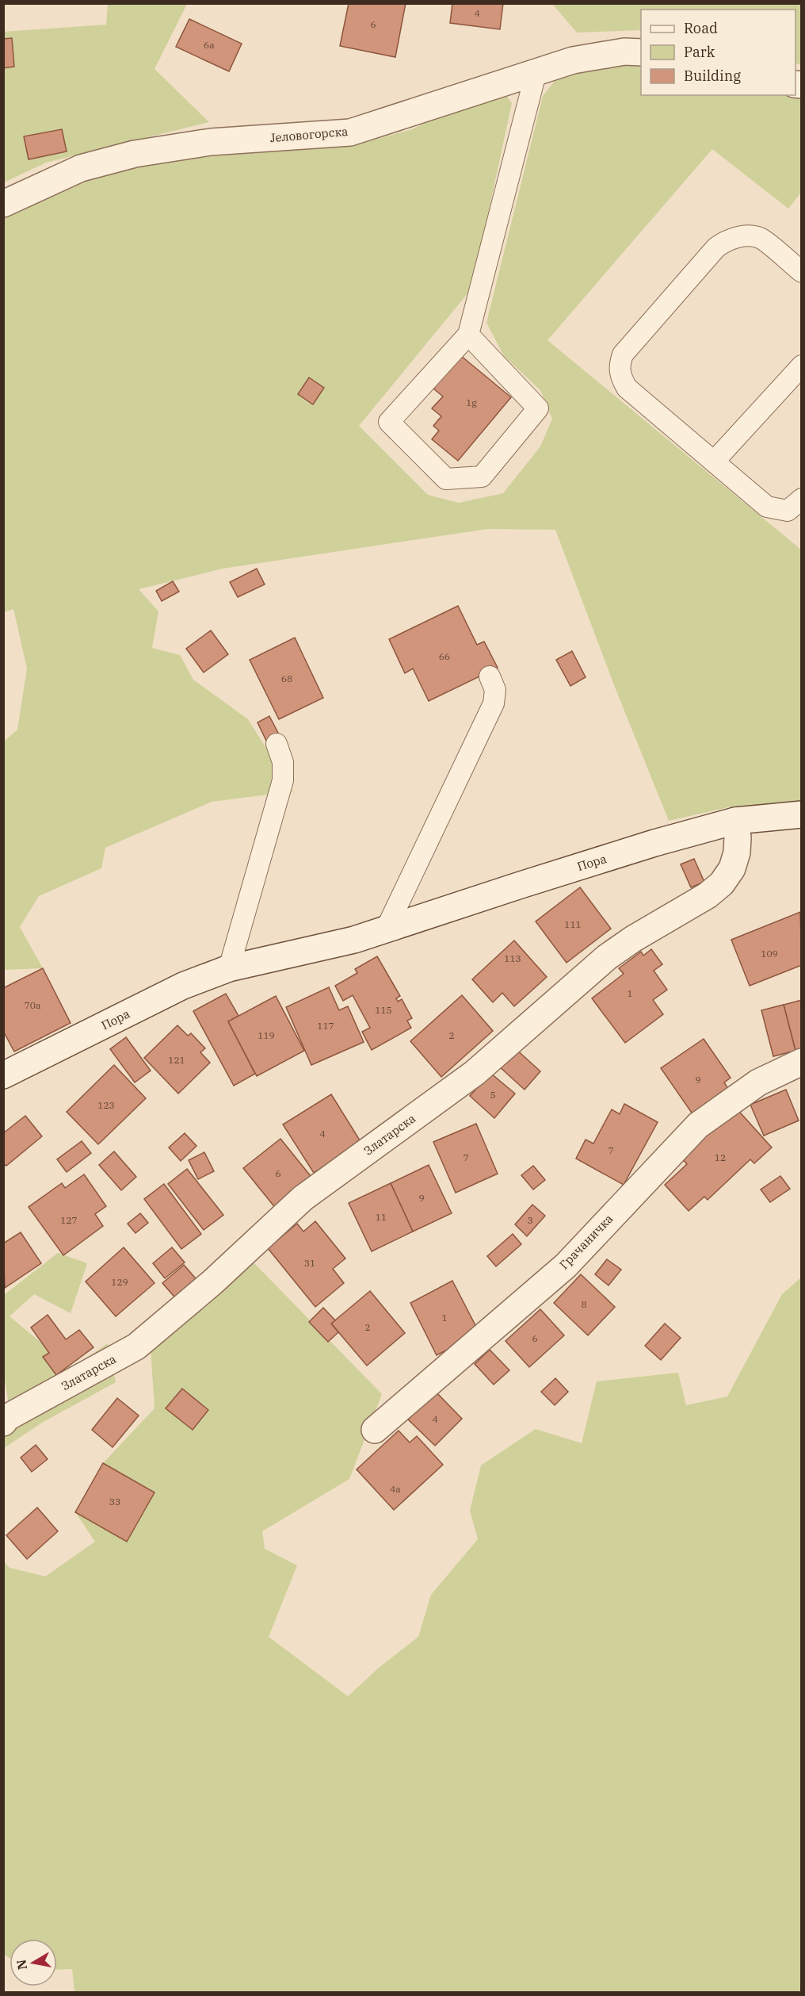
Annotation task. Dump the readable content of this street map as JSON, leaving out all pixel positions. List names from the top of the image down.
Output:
{
  "streets": {
    "street": [
      "Јеловогорска",
      "Пора",
      "Златарска",
      "Грачаничка"
    ]
  },
  "crossings": [
    ["Пора", "Златарска"]
  ],
  "house_numbers": [
    "4",
    "6",
    "6a",
    "1g",
    "66",
    "68",
    "111",
    "109",
    "113",
    "1",
    "70a",
    "115",
    "117",
    "119",
    "2",
    "121",
    "9",
    "5",
    "123",
    "4",
    "7",
    "7",
    "12",
    "6",
    "9",
    "11",
    "127",
    "3",
    "31",
    "129",
    "8",
    "1",
    "2",
    "6",
    "4",
    "4a",
    "33"
  ],
  "legend": ["Road", "Park", "Building"],
  "north": "left"
}
